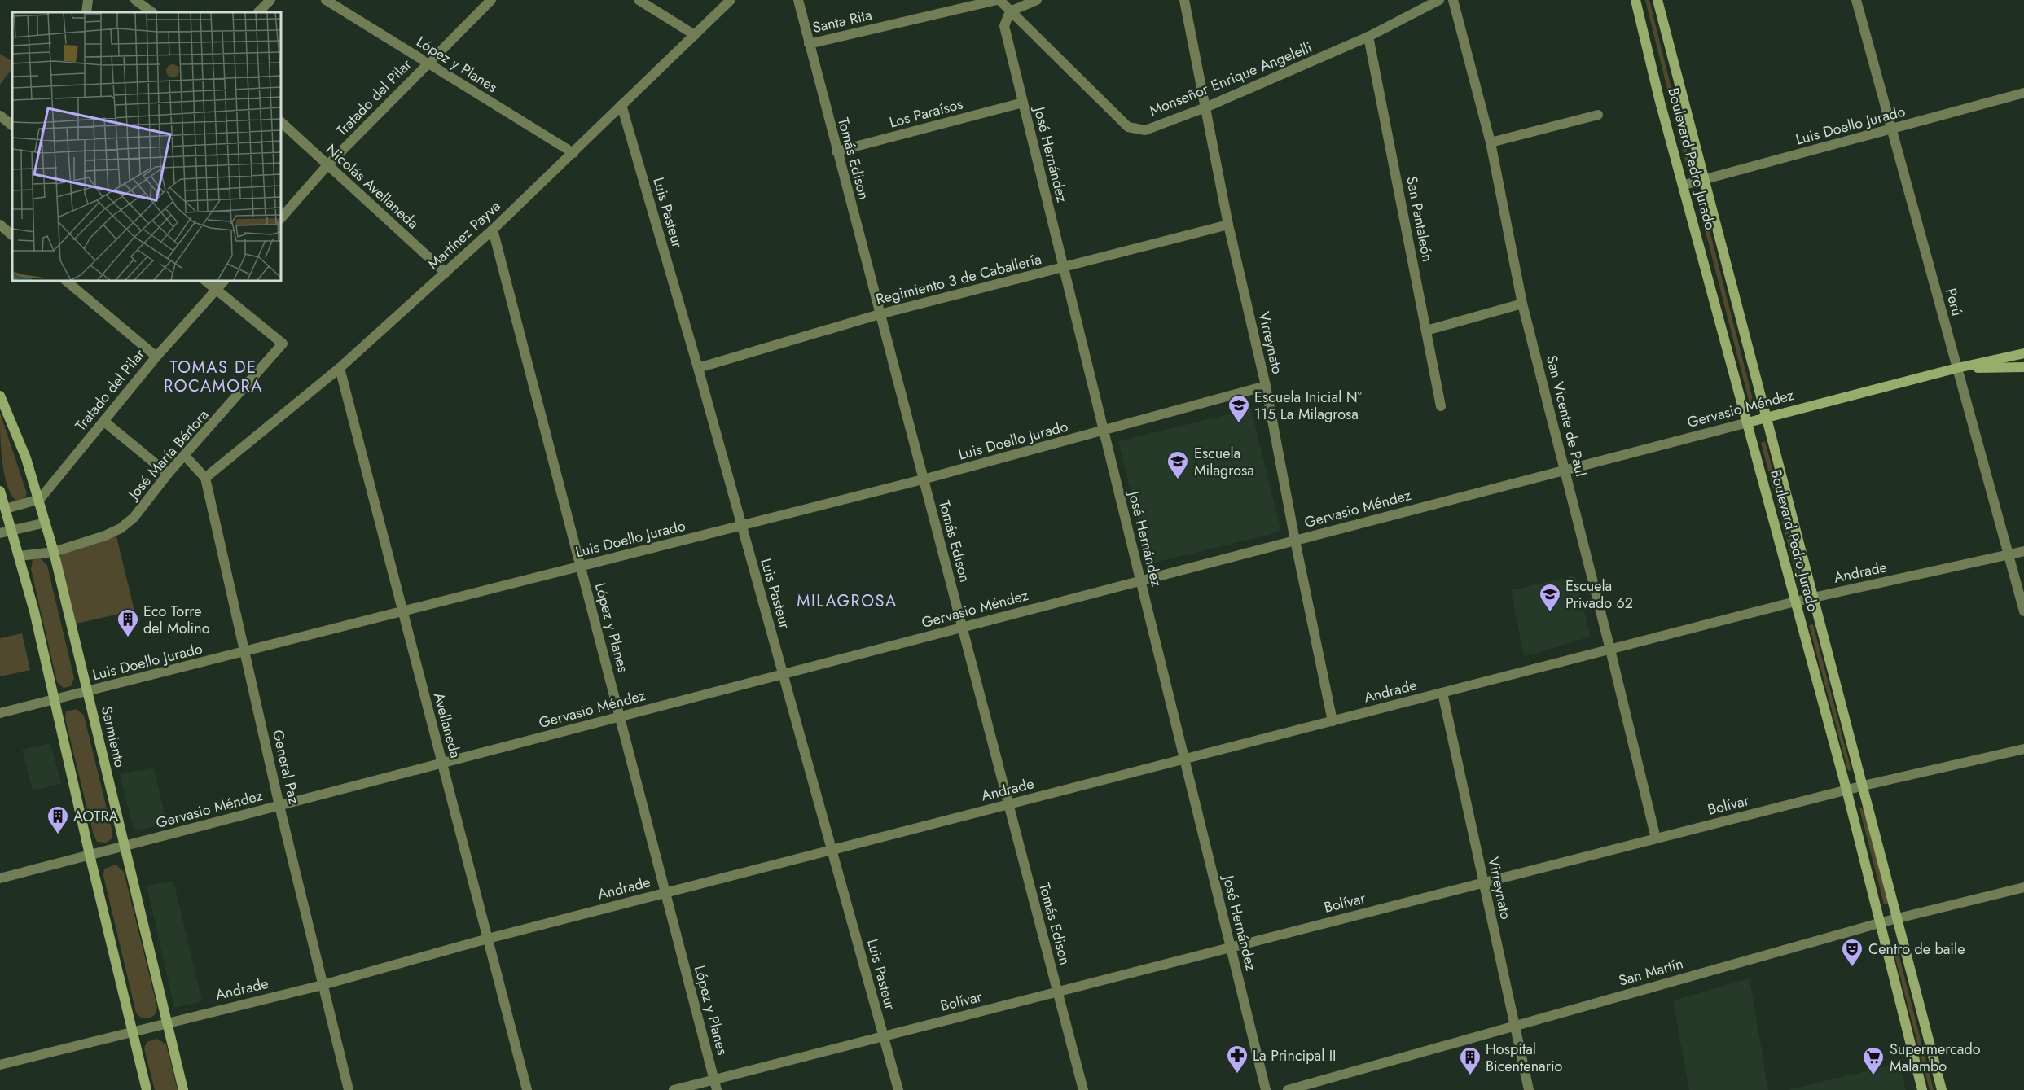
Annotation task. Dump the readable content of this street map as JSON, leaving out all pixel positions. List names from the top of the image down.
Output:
{
  "streets": {
    "main road": ["Boulevard Pedro Jurado", "Gervasio Méndez", "Sarmiento"],
    "street": [
      "Santa Rita",
      "López y Planes",
      "Monseñor Enrique Angelelli",
      "Tratado del Pilar",
      "Los Paraísos",
      "Luis Doello Jurado",
      "José Hernández",
      "Tomás Edison",
      "Nicolás Avellaneda",
      "Luis Pasteur",
      "San Pantaleón",
      "Martínez Payva",
      "Regimiento 3 de Caballería",
      "Perú",
      "Virreynato",
      "San Vicente de Paul",
      "José María Bértora",
      "Andrade",
      "Avellaneda",
      "General Paz",
      "Bolívar",
      "San Martín"
    ]
  },
  "crossings": [
    ["Santa Rita", "Tomás Edison"],
    ["López y Planes", "Tratado del Pilar"],
    ["López y Planes", "Luis Doello Jurado"],
    ["López y Planes", "Martínez Payva"],
    ["López y Planes", "Gervasio Méndez"],
    ["López y Planes", "Andrade"],
    ["López y Planes", "Bolívar"],
    ["Monseñor Enrique Angelelli", "José Hernández"],
    ["Monseñor Enrique Angelelli", "San Pantaleón"],
    ["Monseñor Enrique Angelelli", "Virreynato"],
    ["Tratado del Pilar", "Nicolás Avellaneda"],
    ["Tratado del Pilar", "José María Bértora"],
    ["Tratado del Pilar", "Sarmiento"],
    ["Los Paraísos", "José Hernández"],
    ["Los Paraísos", "Tomás Edison"],
    ["Luis Doello Jurado", "José Hernández"],
    ["Luis Doello Jurado", "Tomás Edison"],
    ["Luis Doello Jurado", "Boulevard Pedro Jurado"],
    ["Luis Doello Jurado", "Luis Pasteur"],
    ["Luis Doello Jurado", "Perú"],
    ["Luis Doello Jurado", "Virreynato"],
    ["Luis Doello Jurado", "Avellaneda"],
    ["Luis Doello Jurado", "Sarmiento"],
    ["Luis Doello Jurado", "General Paz"],
    ["José Hernández", "Regimiento 3 de Caballería"],
    ["José Hernández", "Gervasio Méndez"],
    ["José Hernández", "Andrade"],
    ["José Hernández", "Bolívar"],
    ["Tomás Edison", "Regimiento 3 de Caballería"],
    ["Tomás Edison", "Gervasio Méndez"],
    ["Tomás Edison", "Andrade"],
    ["Tomás Edison", "Bolívar"],
    ["Boulevard Pedro Jurado", "Gervasio Méndez"],
    ["Boulevard Pedro Jurado", "Andrade"],
    ["Boulevard Pedro Jurado", "Bolívar"],
    ["Boulevard Pedro Jurado", "San Martín"],
    ["Nicolás Avellaneda", "Martínez Payva"],
    ["Luis Pasteur", "Martínez Payva"],
    ["Luis Pasteur", "Regimiento 3 de Caballería"],
    ["Luis Pasteur", "Gervasio Méndez"],
    ["Luis Pasteur", "Andrade"],
    ["Luis Pasteur", "Bolívar"],
    ["Martínez Payva", "Avellaneda"],
    ["Martínez Payva", "General Paz"],
    ["Regimiento 3 de Caballería", "Virreynato"],
    ["Perú", "Gervasio Méndez"],
    ["Perú", "Andrade"],
    ["Virreynato", "Gervasio Méndez"],
    ["Virreynato", "Andrade"],
    ["Virreynato", "Bolívar"],
    ["Virreynato", "San Martín"],
    ["Gervasio Méndez", "San Vicente de Paul"],
    ["Gervasio Méndez", "Avellaneda"],
    ["Gervasio Méndez", "Sarmiento"],
    ["Gervasio Méndez", "General Paz"],
    ["San Vicente de Paul", "Andrade"],
    ["San Vicente de Paul", "Bolívar"],
    ["José María Bértora", "Sarmiento"],
    ["Andrade", "Avellaneda"],
    ["Andrade", "Sarmiento"],
    ["Andrade", "General Paz"]
  ],
  "districts": ["TOMAS DE ROCAMORA", "MILAGROSA"],
  "places": {
    "school or university": ["Escuela Inicial Nº 115 La Milagrosa", "Escuela Milagrosa", "Escuela Privado 62"],
    "building": ["Eco Torre del Molino", "AOTRA", "Hospital Bicentenario"],
    "theatre": ["Centro de baile"],
    "pharmacy": ["La Principal II"],
    "supermarket": ["Supermercado Malambo"]
  }
}
